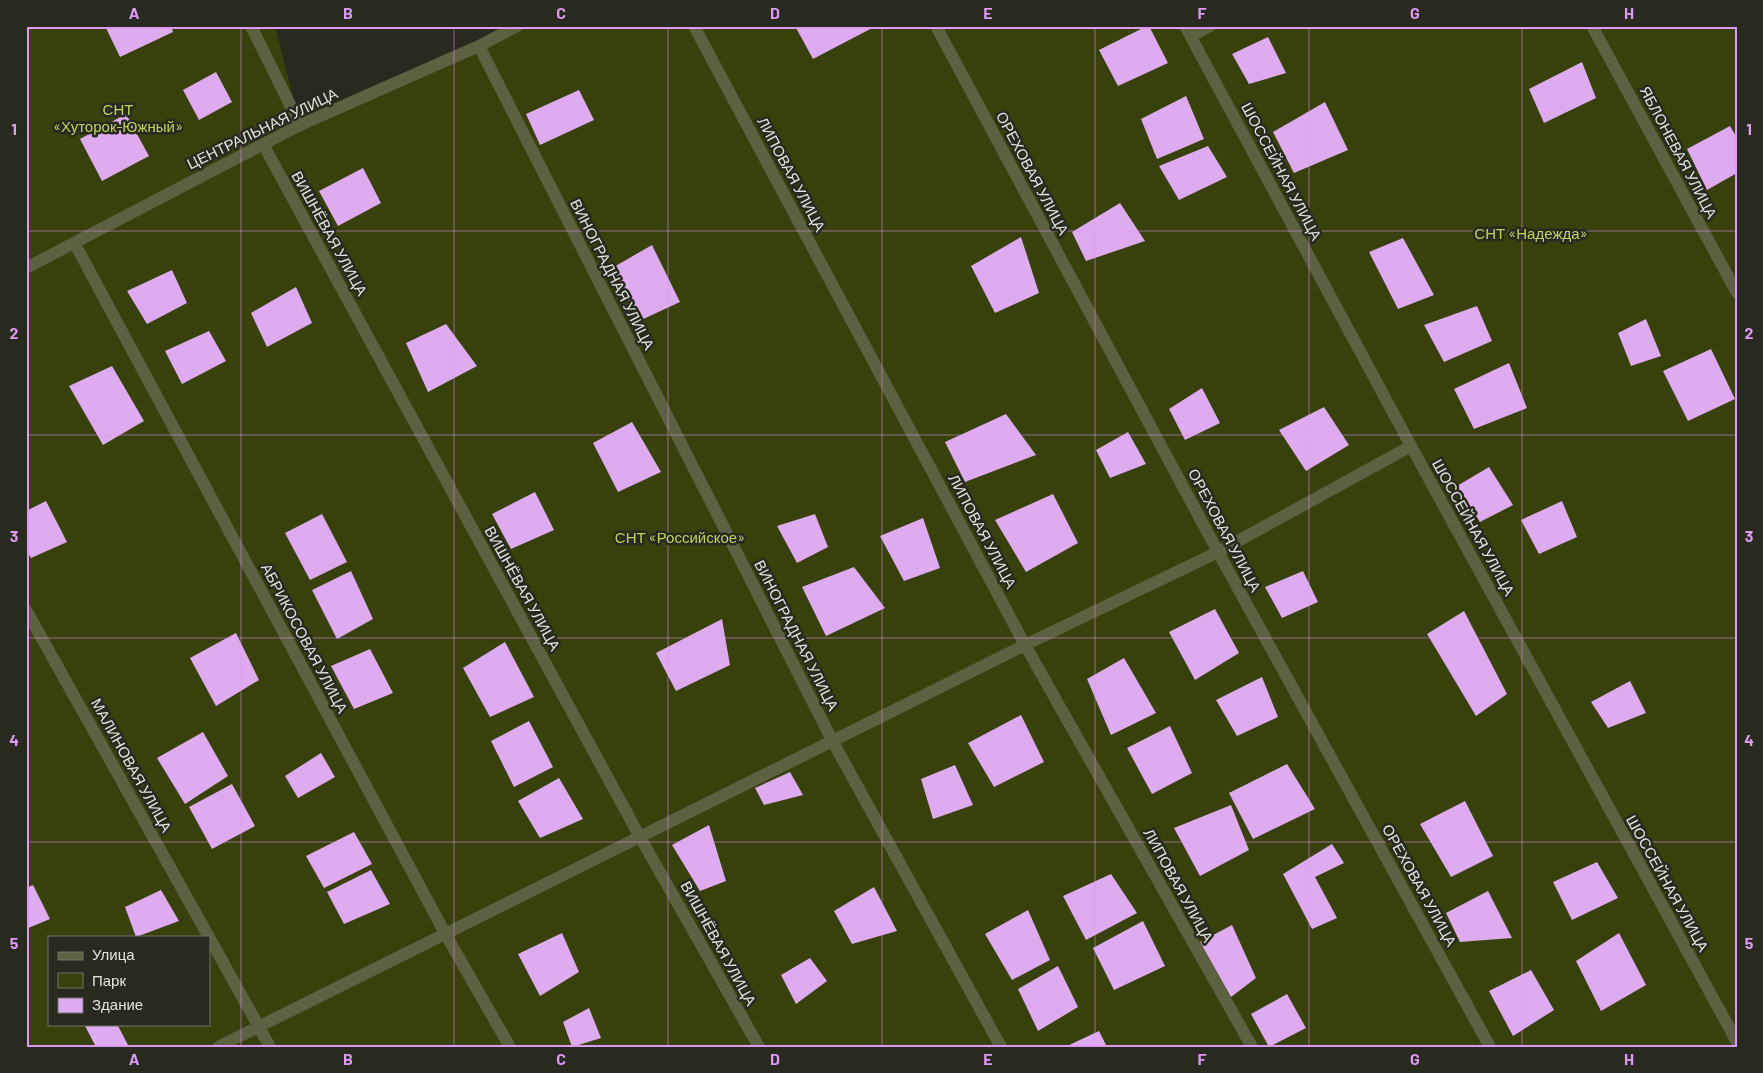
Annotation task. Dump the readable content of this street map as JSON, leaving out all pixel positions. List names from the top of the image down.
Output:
{
  "streets": {
    "street": [
      "ЦЕНТРАЛЬНАЯ УЛИЦА",
      "ЯБЛОНЕВАЯ УЛИЦА",
      "ШОССЕЙНАЯ УЛИЦА",
      "ОРЕХОВАЯ УЛИЦА",
      "ЛИПОВАЯ УЛИЦА",
      "ВИШНЁВАЯ УЛИЦА",
      "ВИНОГРАДНАЯ УЛИЦА",
      "АБРИКОСОВАЯ УЛИЦА",
      "МАЛИНОВАЯ УЛИЦА"
    ]
  },
  "crossings": [
    ["ЦЕНТРАЛЬНАЯ УЛИЦА", "ВИШНЁВАЯ УЛИЦА"],
    ["ЦЕНТРАЛЬНАЯ УЛИЦА", "ВИНОГРАДНАЯ УЛИЦА"],
    ["ЦЕНТРАЛЬНАЯ УЛИЦА", "АБРИКОСОВАЯ УЛИЦА"]
  ],
  "parks": ["СНТ «Хуторок-Южный»", "СНТ «Надежда»", "СНТ «Российское»"],
  "legend": ["Улица", "Парк", "Здание"],
  "grid": {
    "columns": [
      "A",
      "B",
      "C",
      "D",
      "E",
      "F",
      "G",
      "H"
    ],
    "rows": [
      "1",
      "2",
      "3",
      "4",
      "5"
    ]
  }
}
